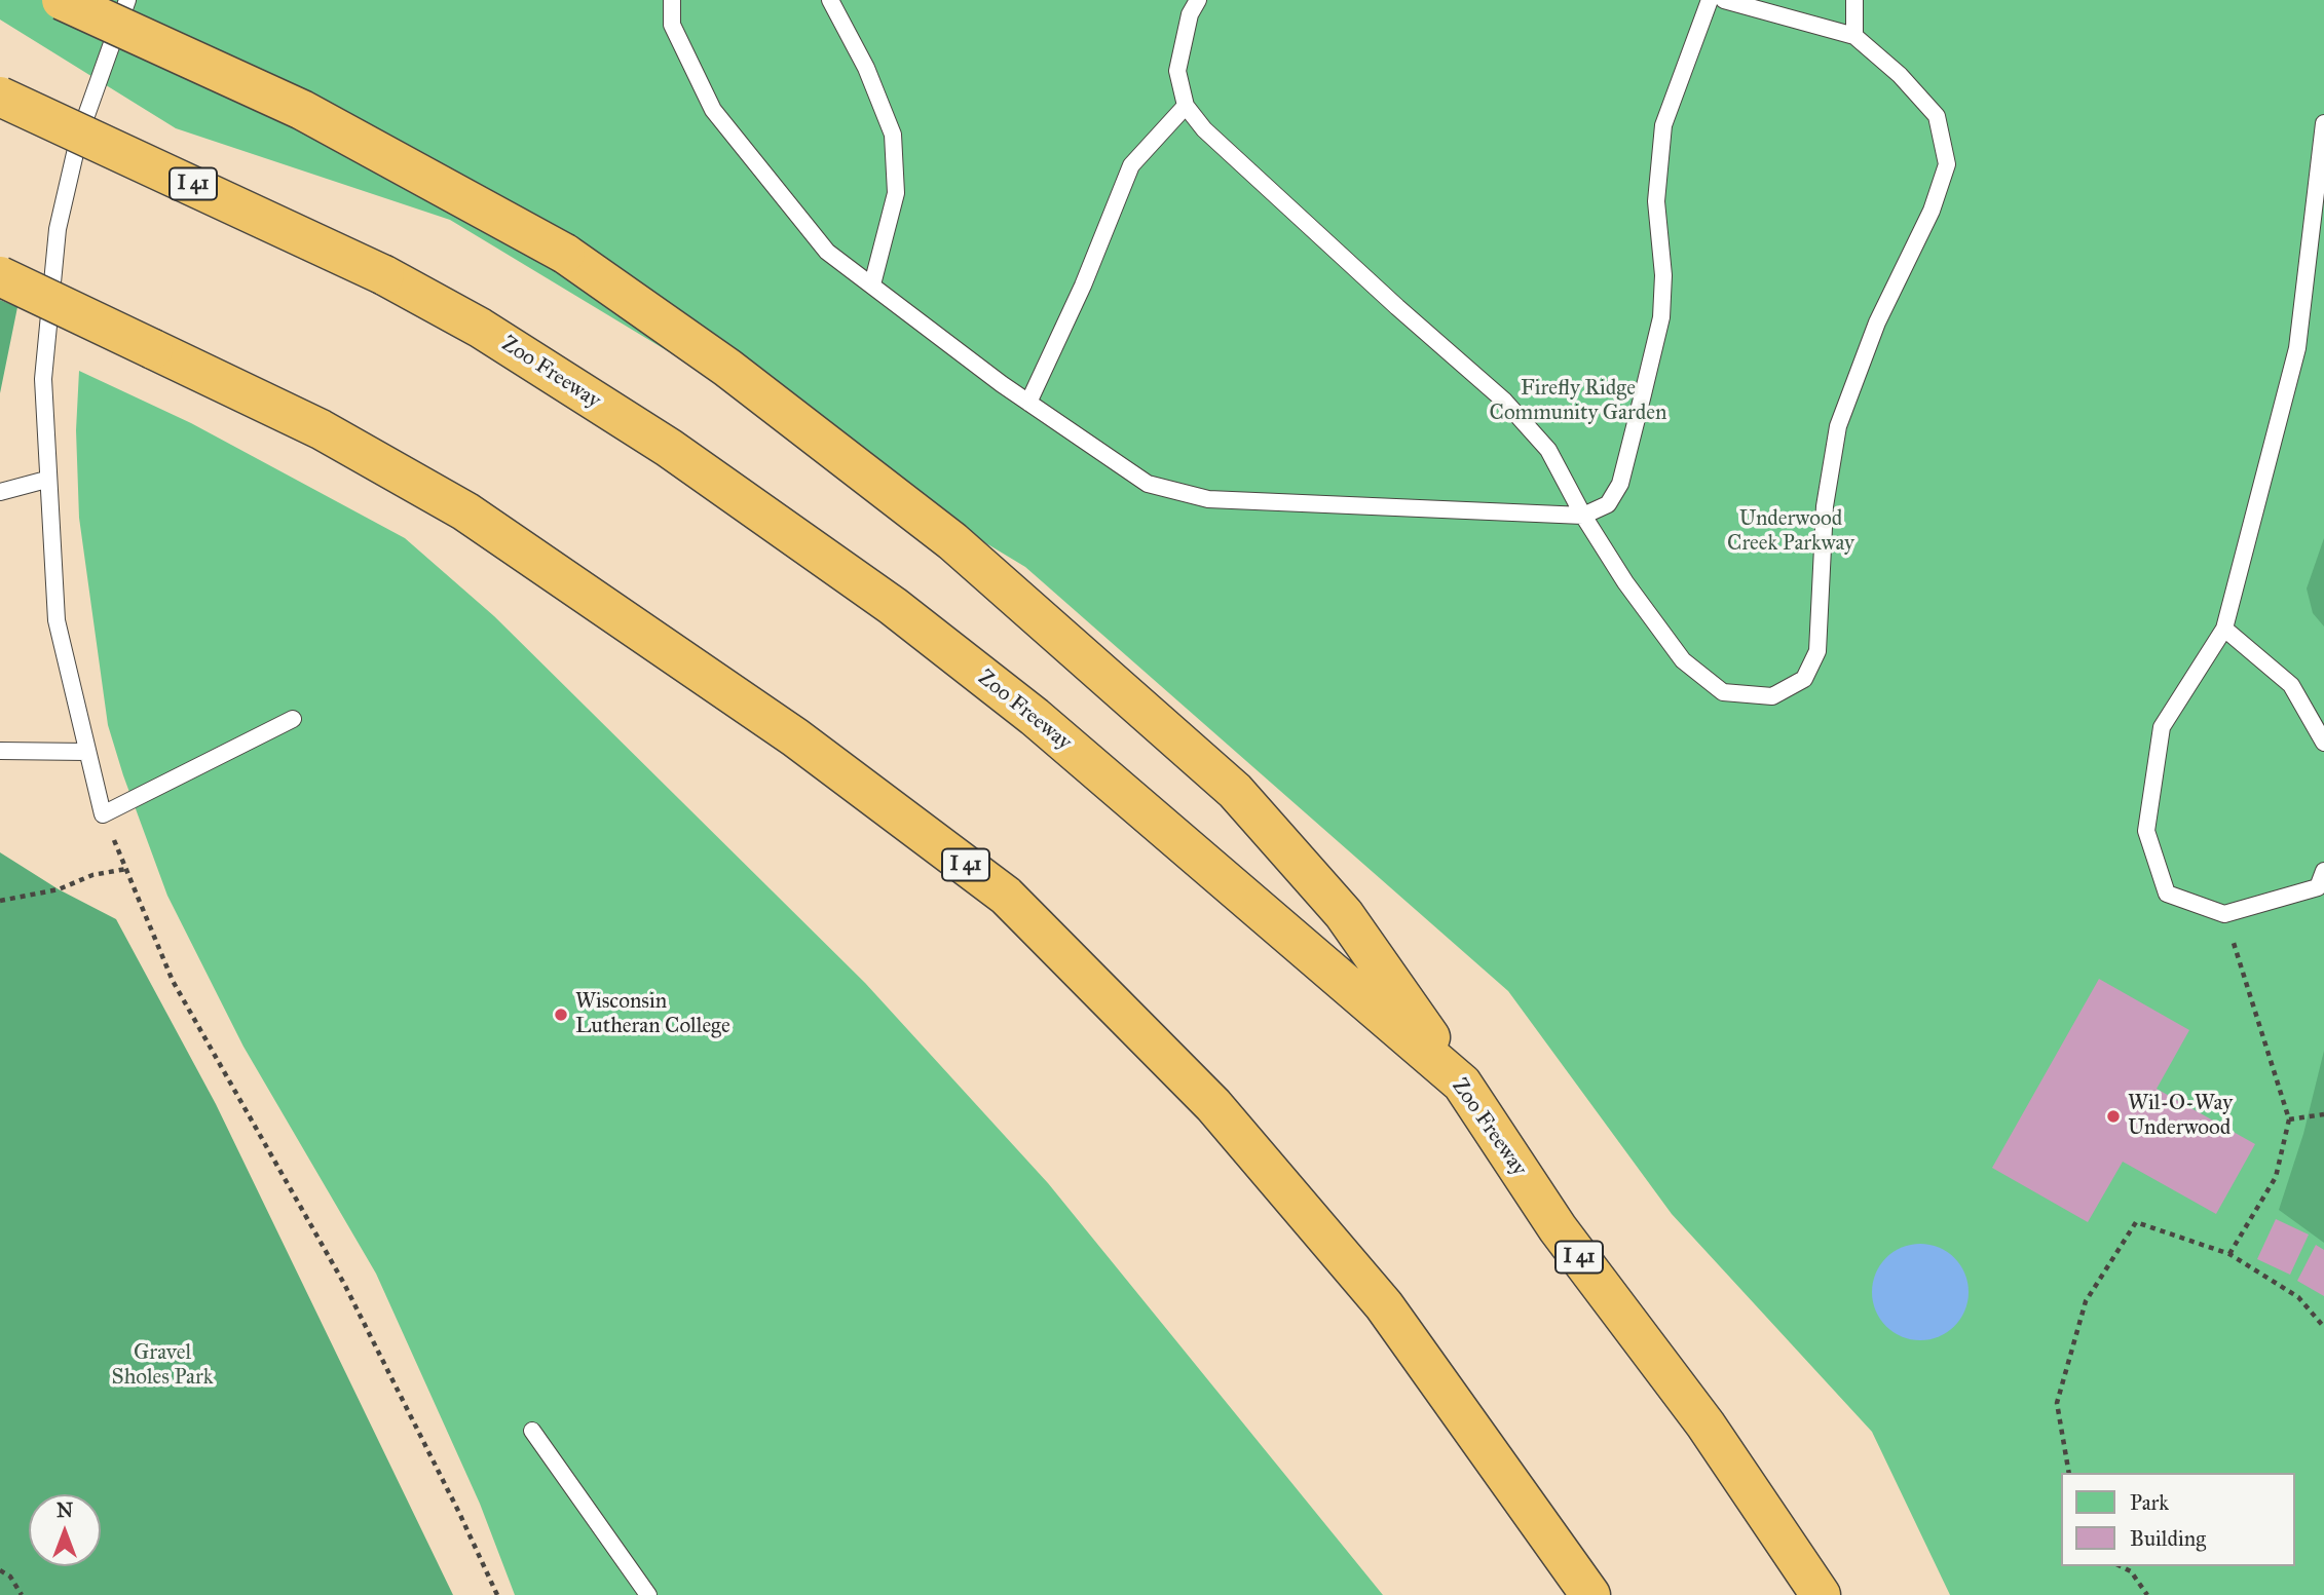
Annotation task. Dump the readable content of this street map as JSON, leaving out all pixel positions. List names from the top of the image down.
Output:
{
  "streets": {
    "highway": ["I 41", "Zoo Freeway"]
  },
  "parks": ["Firefly Ridge Community Garden", "Underwood Creek Parkway", "Gravel Sholes Park"],
  "places": ["Wisconsin Lutheran College", "Wil-O-Way Underwood"],
  "legend": ["Park", "Building"],
  "north": "top"
}
